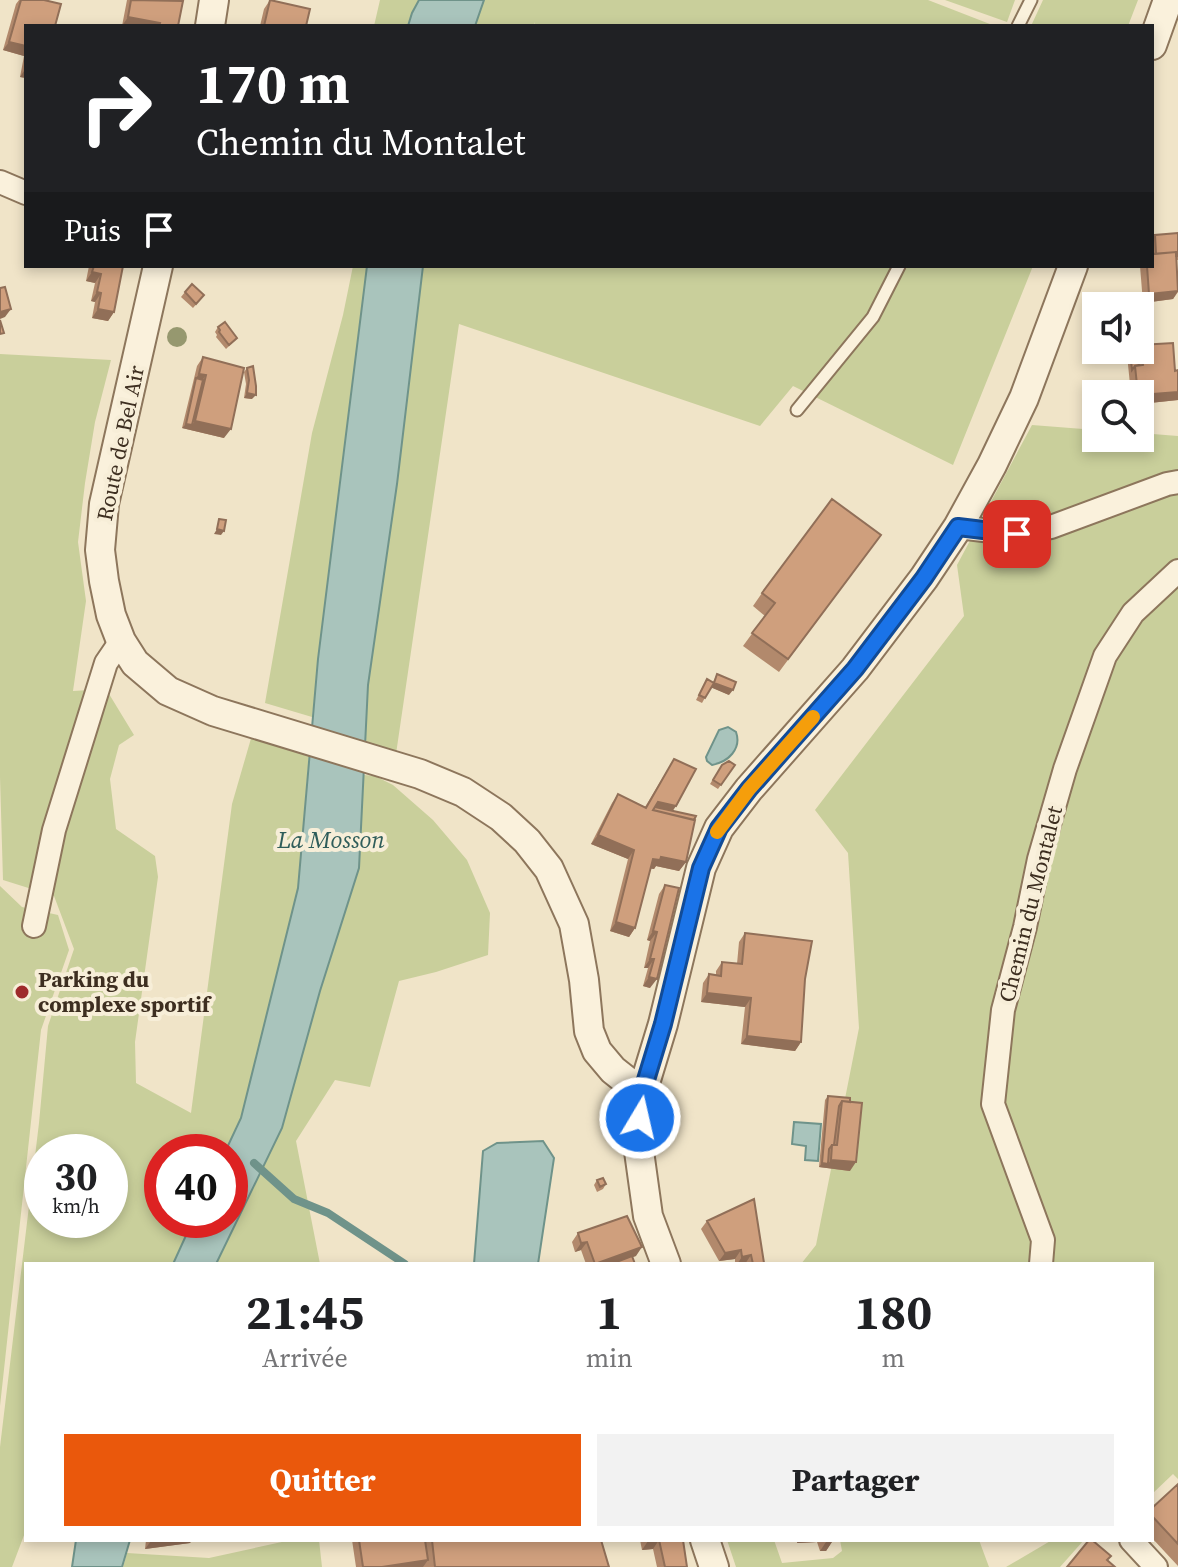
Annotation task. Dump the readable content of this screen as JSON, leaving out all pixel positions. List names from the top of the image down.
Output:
{
  "streets": {
    "street": ["Route de Bel Air", "Chemin du Montalet"]
  },
  "water": ["La Mosson"],
  "places": ["Parking du complexe sportif"],
  "page": {
    "turn": ["170 m", "Chemin du Montalet"],
    "then": "Puis",
    "speed": "30 km/h",
    "limit": "40",
    "eta": [
      "21:45",
      "Arrivée",
      "1",
      "min",
      "180",
      "m"
    ],
    "buttons": ["Quitter", "Partager"]
  }
}
